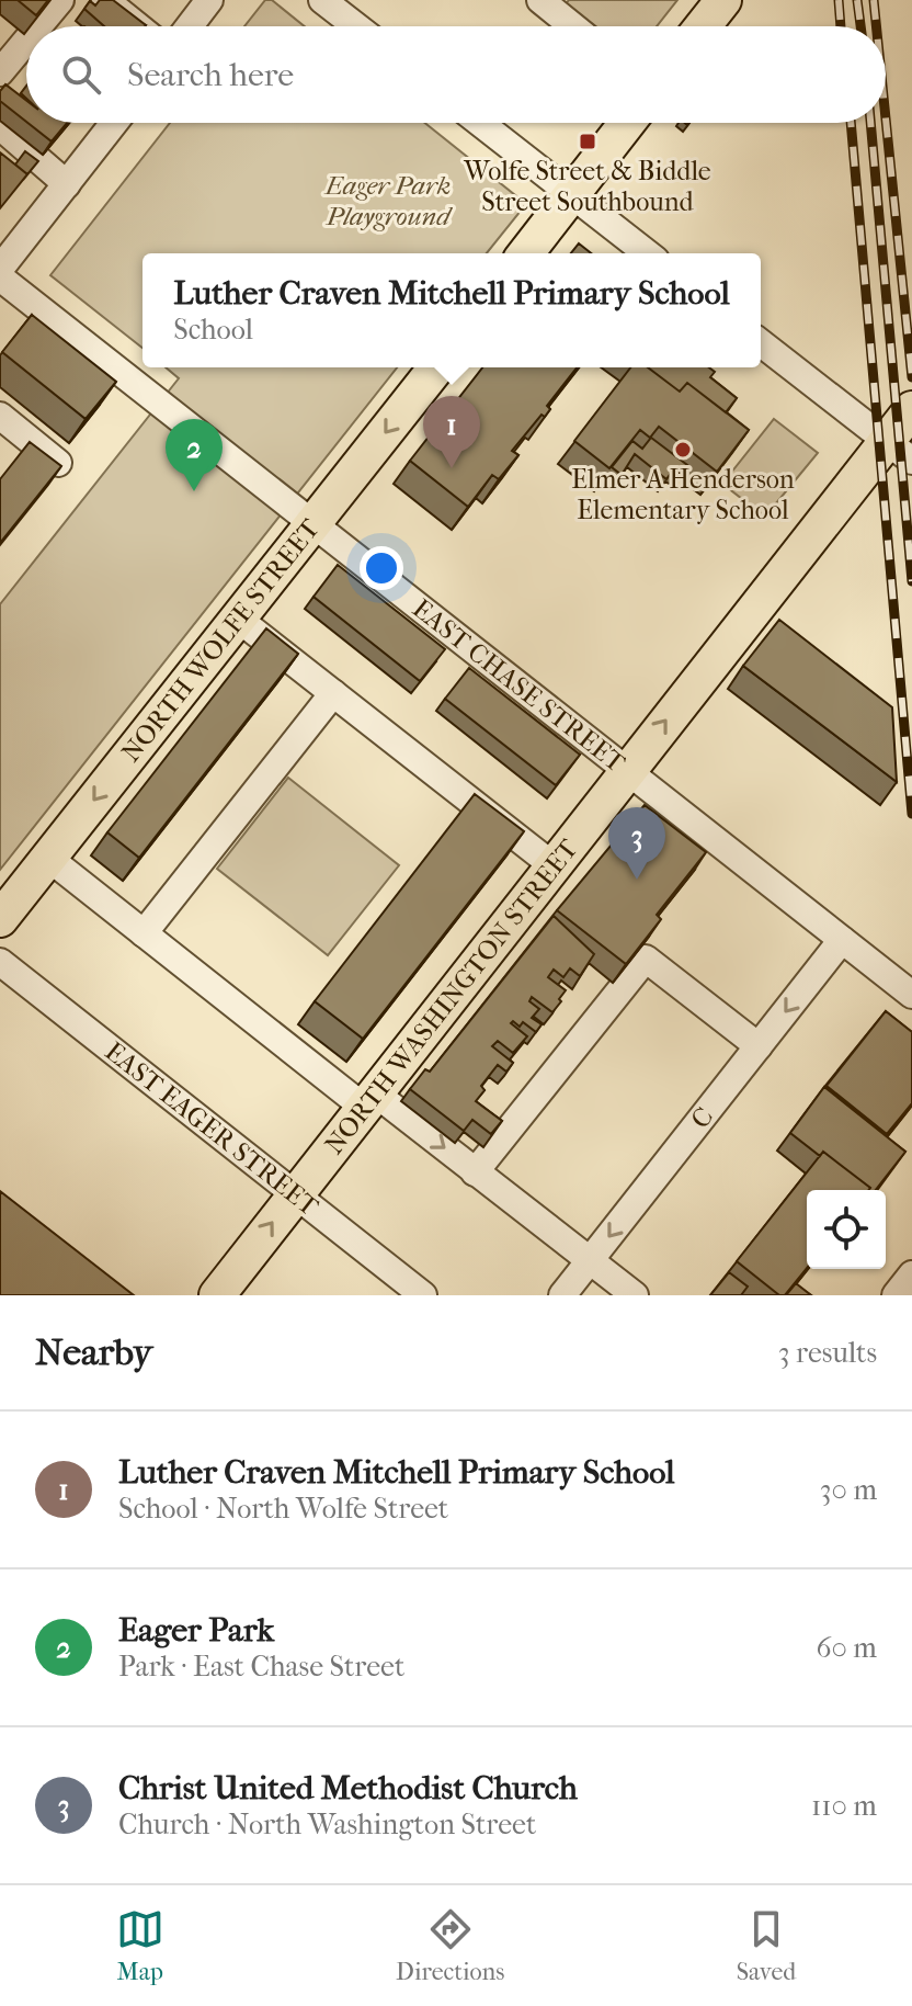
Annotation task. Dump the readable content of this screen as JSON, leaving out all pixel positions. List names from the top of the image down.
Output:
{
  "streets": {
    "main road": ["NORTH WOLFE STREET", "NORTH WASHINGTON STREET"],
    "street": ["EAST CHASE STREET", "C", "EAST EAGER STREET"]
  },
  "crossings": [
    ["NORTH WOLFE STREET", "EAST CHASE STREET"],
    ["EAST CHASE STREET", "NORTH WASHINGTON STREET"],
    ["EAST CHASE STREET", "C"],
    ["NORTH WASHINGTON STREET", "EAST EAGER STREET"]
  ],
  "one_way": ["NORTH WOLFE STREET", "NORTH WASHINGTON STREET", "C"],
  "parks": ["Eager Park Playground"],
  "places": {
    "transit": ["Wolfe Street & Biddle Street Southbound"],
    "other": ["Elmer A Henderson Elementary School"]
  },
  "page": {
    "search": "Search here",
    "popup": ["Luther Craven Mitchell Primary School", "School"],
    "pins": ["1", "2", "3"],
    "heading": ["Nearby", "3 results"],
    "list": [
      {
        "mark": "1",
        "name": "Luther Craven Mitchell Primary School",
        "note": "School · North Wolfe Street",
        "value": "30 m"
      },
      {
        "mark": "2",
        "name": "Eager Park",
        "note": "Park · East Chase Street",
        "value": "60 m"
      },
      {
        "mark": "3",
        "name": "Christ United Methodist Church",
        "note": "Church · North Washington Street",
        "value": "110 m"
      }
    ],
    "nav": ["Map", "Directions", "Saved"]
  }
}
